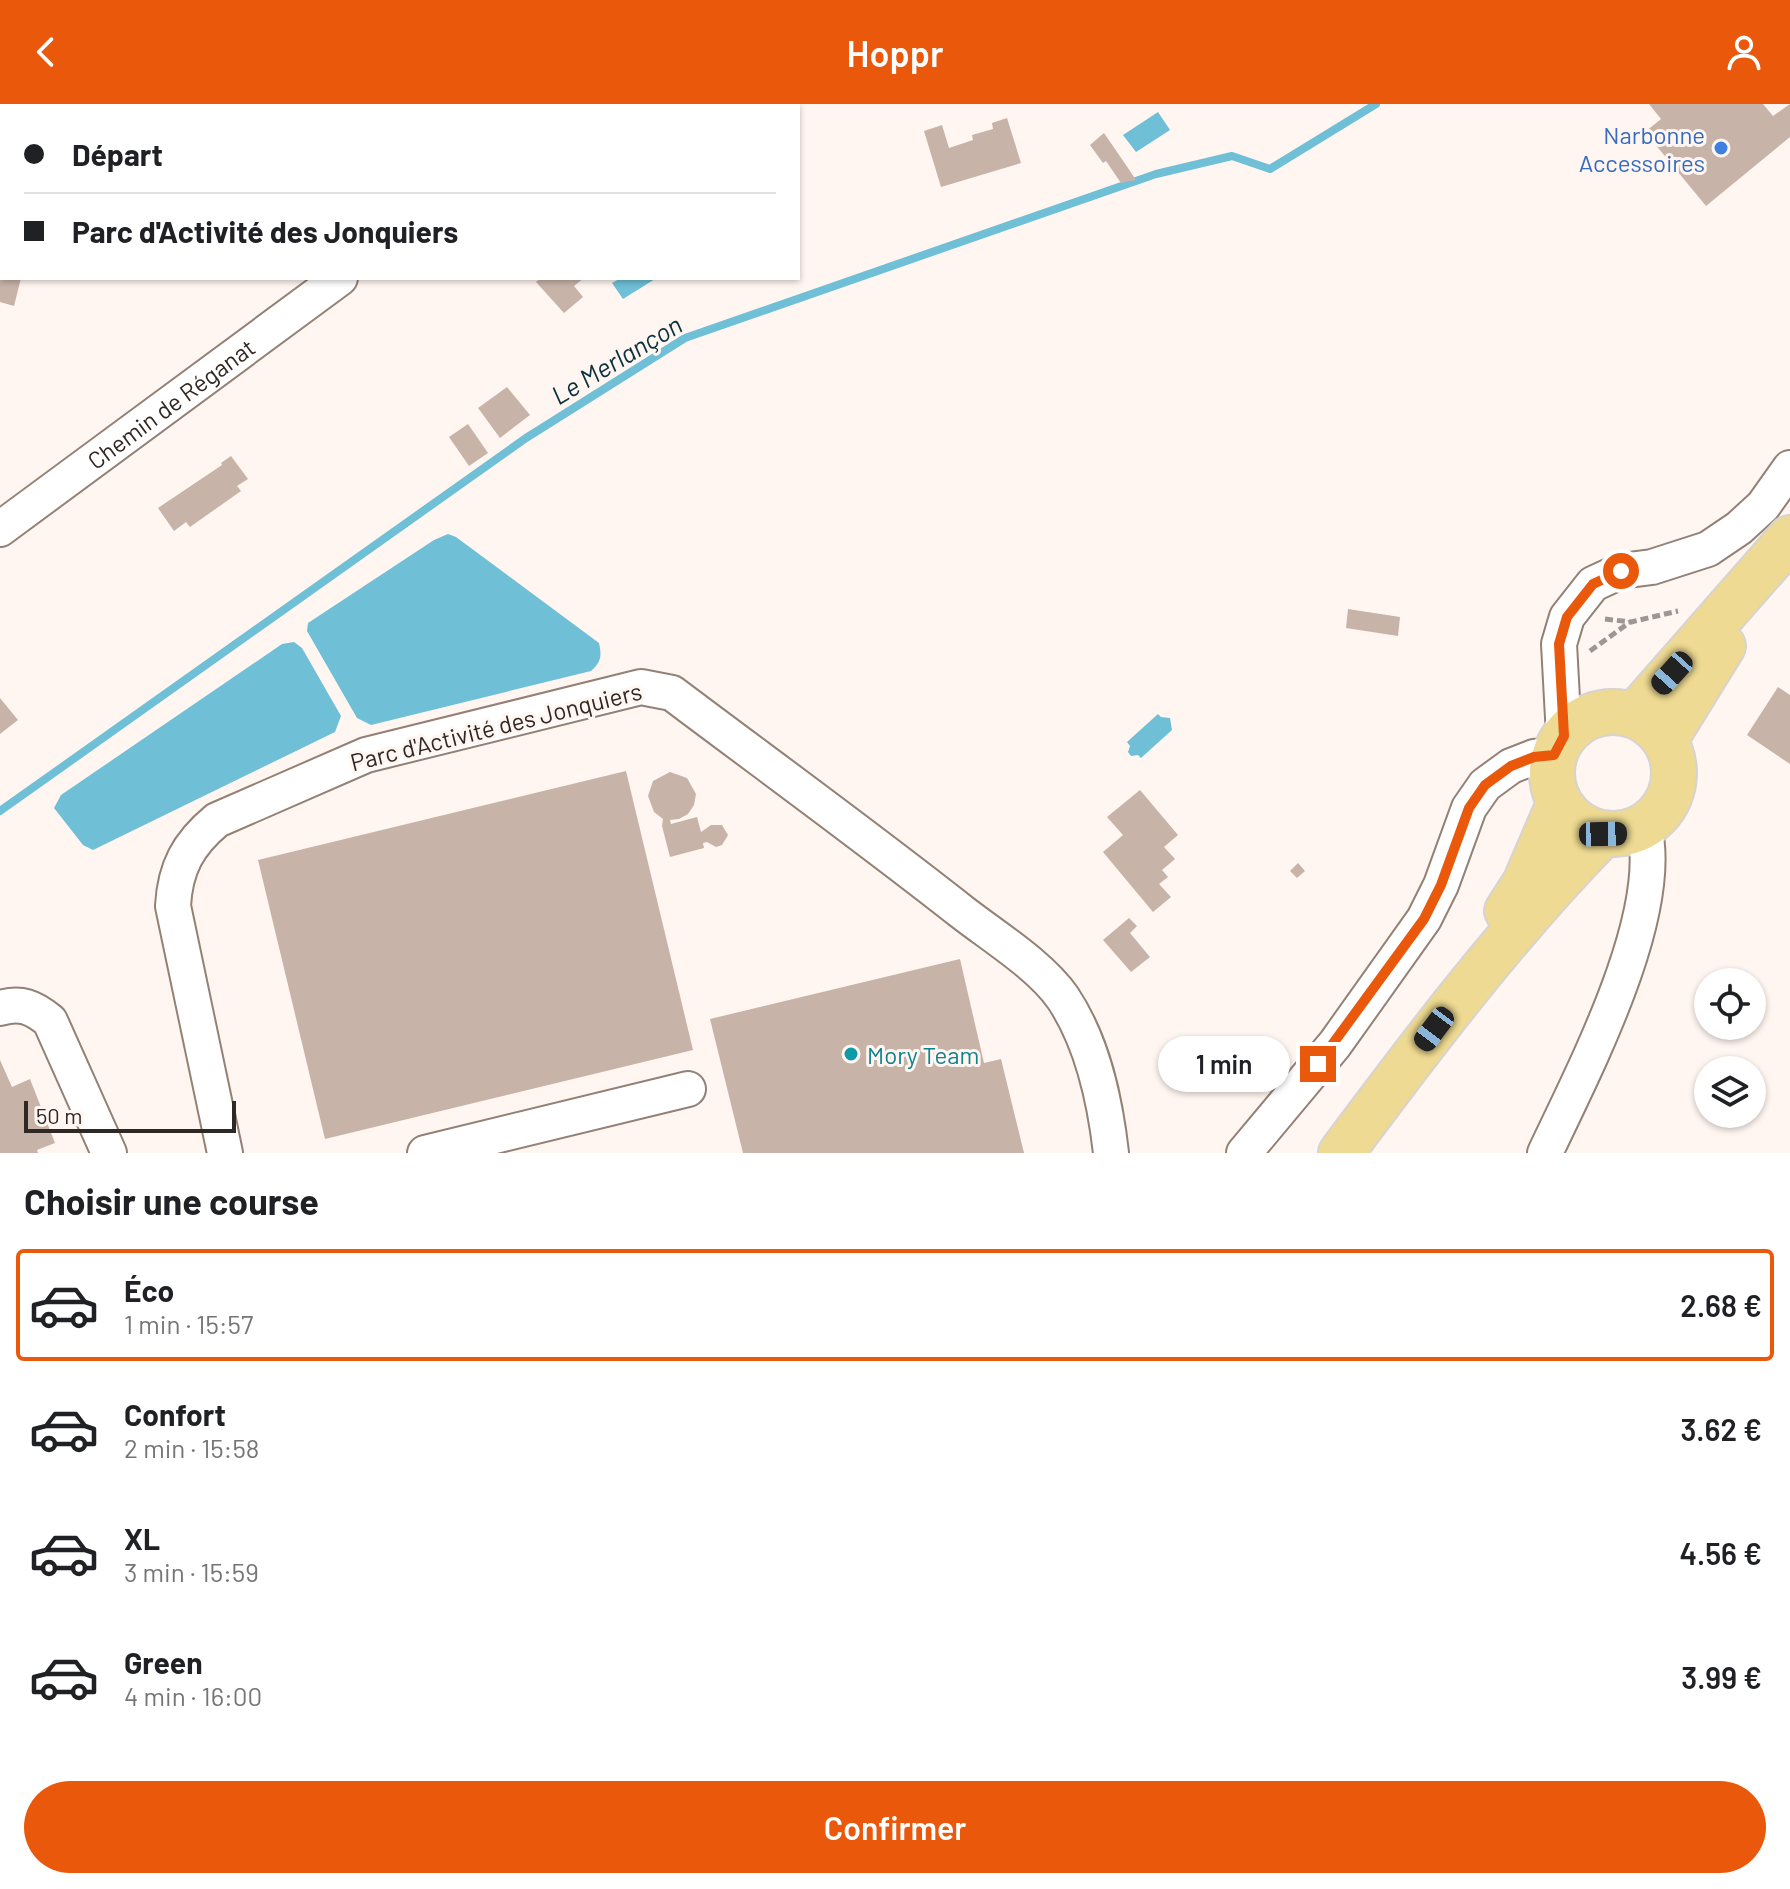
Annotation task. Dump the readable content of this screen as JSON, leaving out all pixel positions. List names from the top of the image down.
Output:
{
  "streets": {
    "street": ["Chemin de Réganat", "Parc d'Activité des Jonquiers"]
  },
  "water": ["Le Merlançon"],
  "places": ["Narbonne Accessoires", "Mory Team"],
  "scale_bar": "50 m",
  "page": {
    "header": "Hoppr",
    "banner": ["Départ", "Parc d'Activité des Jonquiers"],
    "bubble": "1 min",
    "scale": "50 m",
    "heading": "Choisir une course",
    "list": [
      {
        "name": "Éco",
        "note": "1 min · 15:57",
        "value": "2.68 €"
      },
      {
        "name": "Confort",
        "note": "2 min · 15:58",
        "value": "3.62 €"
      },
      {
        "name": "XL",
        "note": "3 min · 15:59",
        "value": "4.56 €"
      },
      {
        "name": "Green",
        "note": "4 min · 16:00",
        "value": "3.99 €"
      }
    ],
    "buttons": "Confirmer"
  }
}
